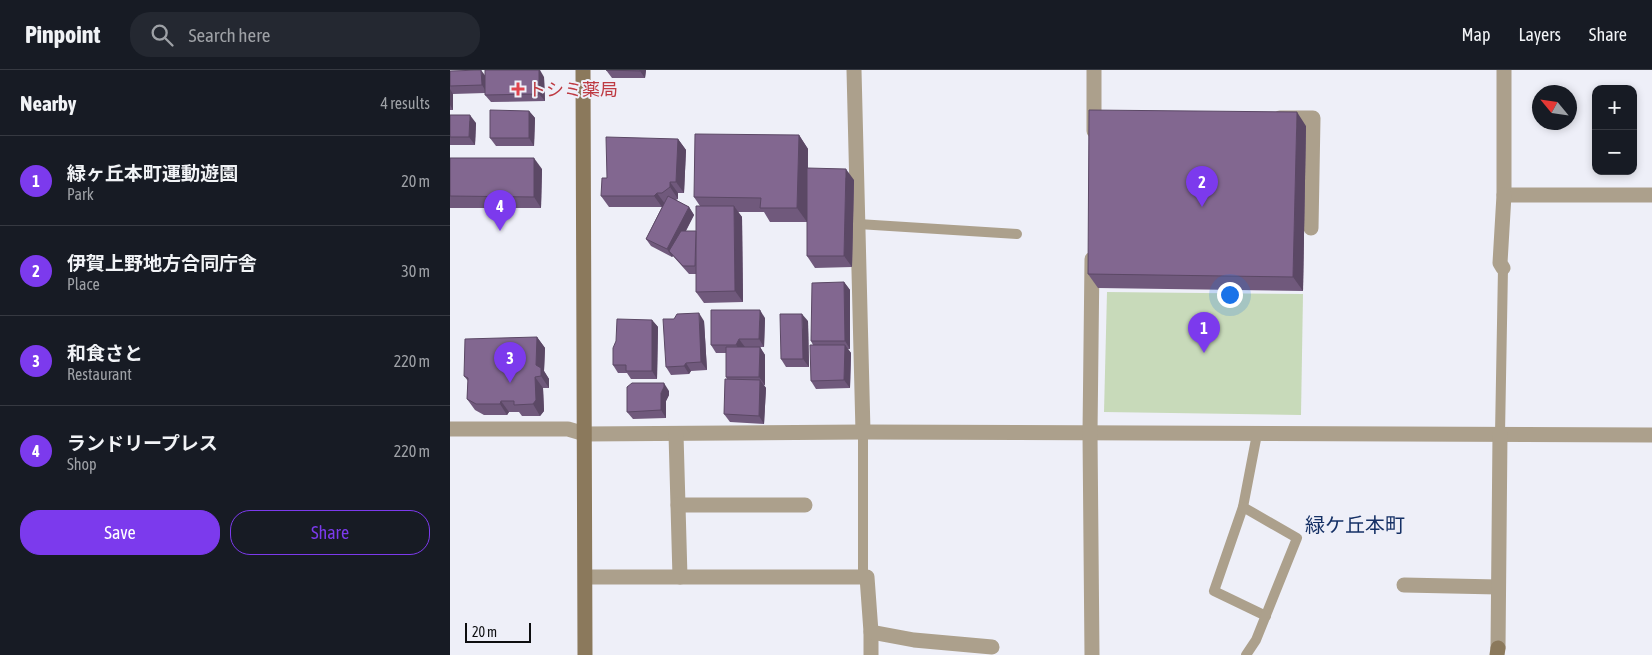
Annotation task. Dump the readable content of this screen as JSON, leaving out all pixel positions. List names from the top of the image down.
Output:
{
  "districts": ["緑ケ丘本町"],
  "places": {
    "health": ["トシミ薬局"]
  },
  "scale_bar": "20 m",
  "north": "top left",
  "page": {
    "header": "Pinpoint",
    "search": "Search here",
    "nav": ["Map", "Layers", "Share"],
    "heading": ["Nearby", "4 results"],
    "map_buttons": ["+", "−"],
    "list": [
      {
        "mark": "1",
        "name": "緑ヶ丘本町運動遊園",
        "note": "Park",
        "value": "20 m"
      },
      {
        "mark": "2",
        "name": "伊賀上野地方合同庁舎",
        "note": "Place",
        "value": "30 m"
      },
      {
        "mark": "3",
        "name": "和食さと",
        "note": "Restaurant",
        "value": "220 m"
      },
      {
        "mark": "4",
        "name": "ランドリープレス",
        "note": "Shop",
        "value": "220 m"
      }
    ],
    "pins": [
      "2",
      "4",
      "1",
      "3"
    ],
    "buttons": ["Save", "Share"],
    "scale": "20 m"
  }
}
